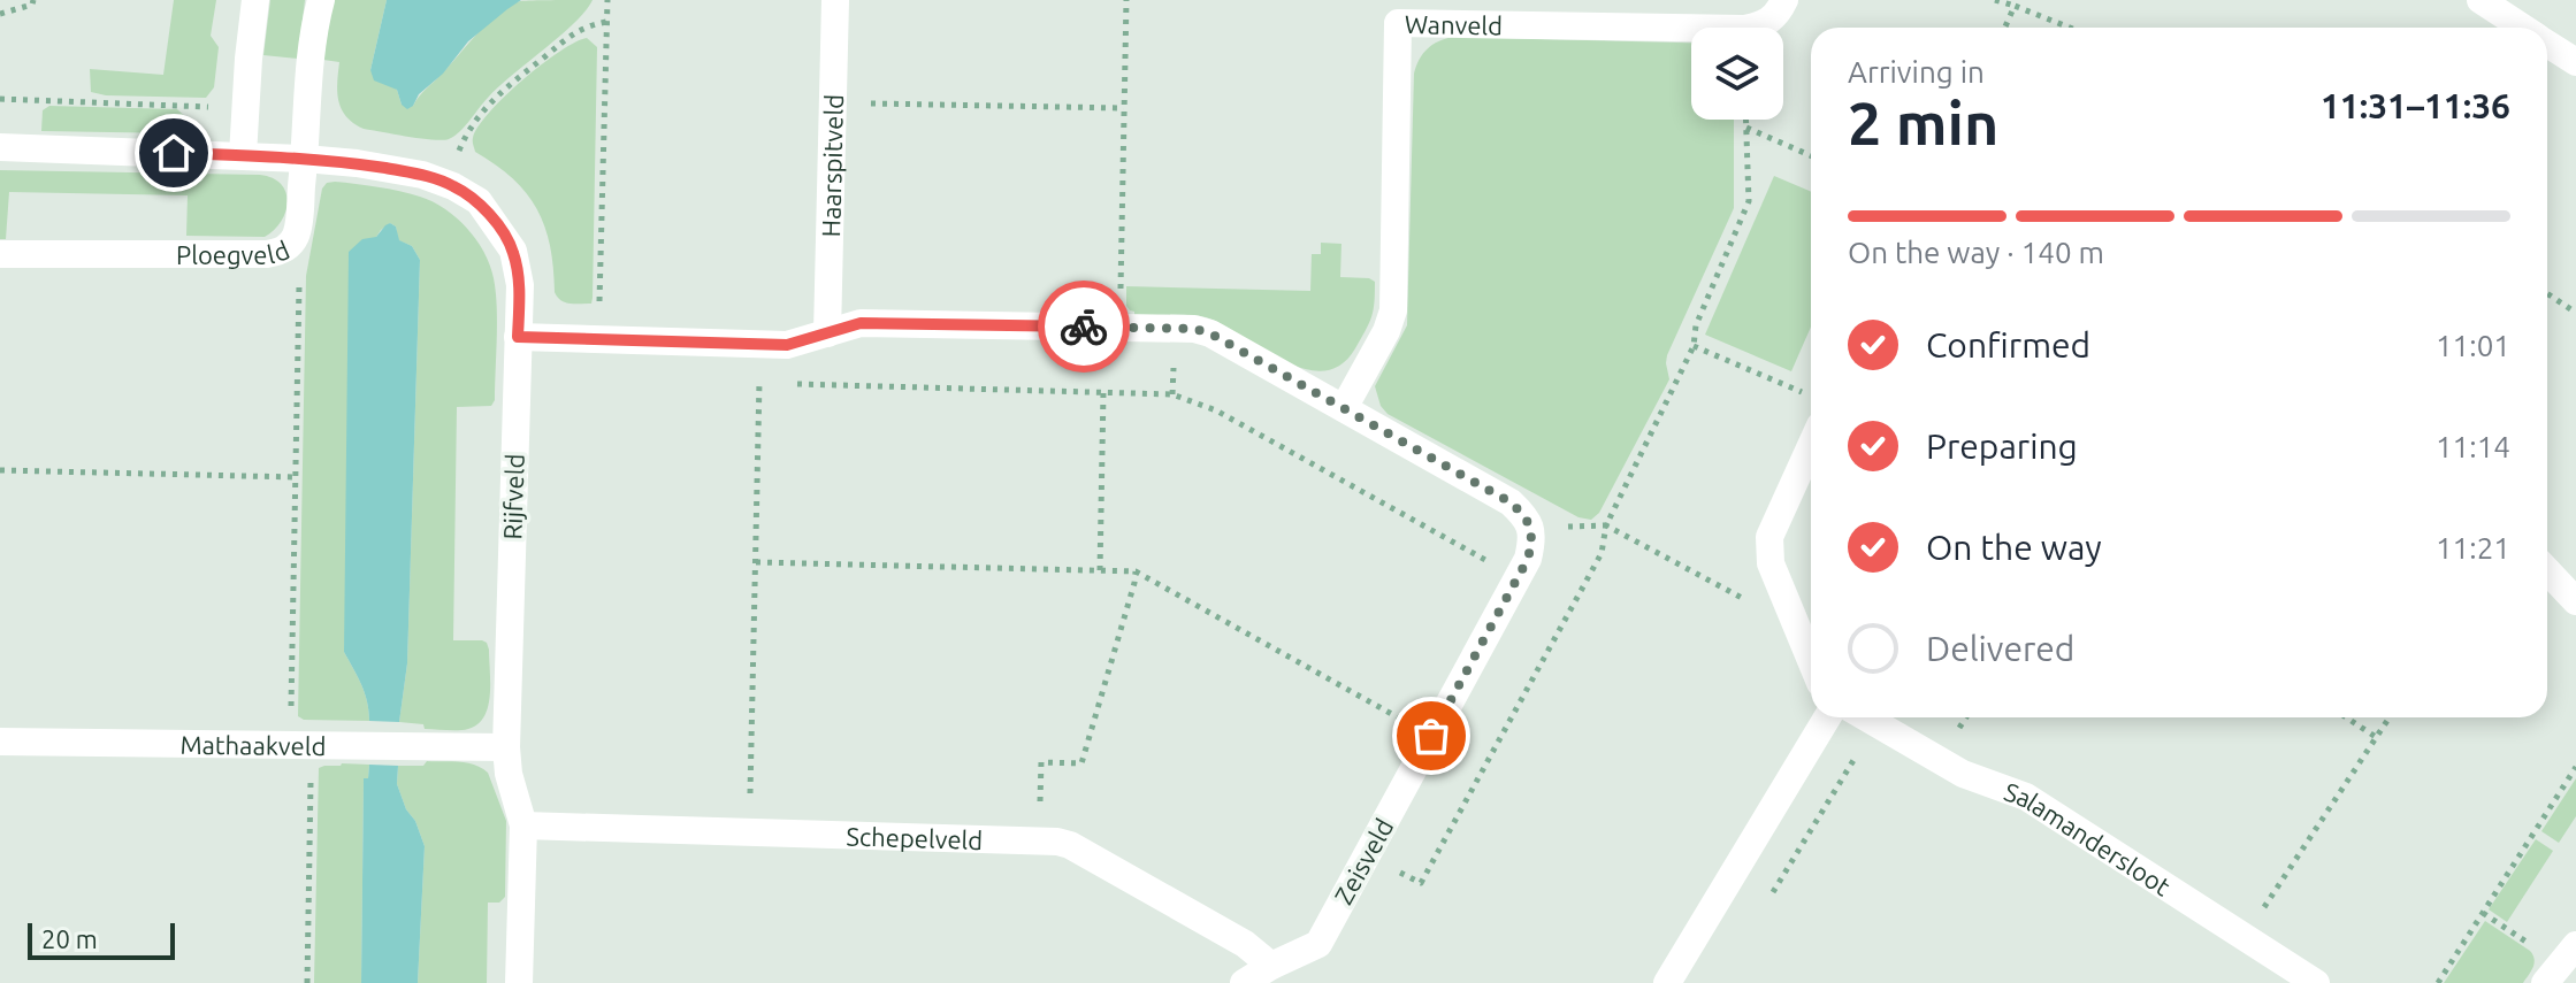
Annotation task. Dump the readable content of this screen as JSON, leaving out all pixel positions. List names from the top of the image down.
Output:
{
  "streets": {
    "street": [
      "Wanveld",
      "Haarspitveld",
      "Ploegveld",
      "Rijfveld",
      "Mathaakveld",
      "Schepelveld",
      "Salamandersloot",
      "Zeisveld"
    ]
  },
  "crossings": [
    ["Ploegveld", "Rijfveld"],
    ["Rijfveld", "Mathaakveld"],
    ["Rijfveld", "Schepelveld"],
    ["Schepelveld", "Zeisveld"]
  ],
  "scale_bar": "20 m",
  "page": {
    "heading": ["2 min", "Arriving in", "11:31–11:36"],
    "bar": "On the way · 140 m",
    "list": [
      ["Confirmed", "11:01"],
      ["Preparing", "11:14"],
      ["On the way", "11:21"],
      "Delivered"
    ],
    "scale": "20 m"
  }
}
